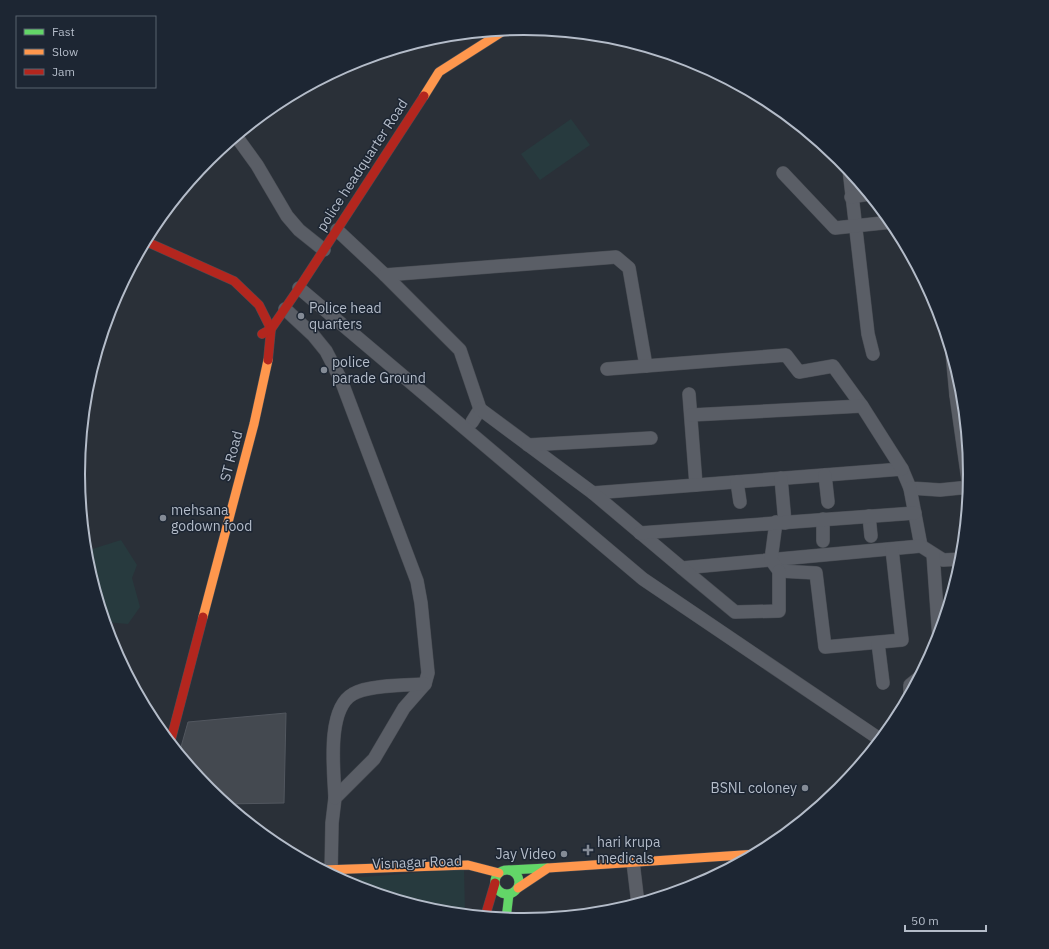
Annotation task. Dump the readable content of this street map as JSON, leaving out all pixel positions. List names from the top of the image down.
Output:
{
  "streets": {
    "main road": ["police headquarter Road", "ST Road", "Visnagar Road"]
  },
  "crossings": [
    ["police headquarter Road", "ST Road"]
  ],
  "places": {
    "other": [
      "Police head quarters",
      "police parade Ground",
      "mehsana godown food",
      "BSNL coloney",
      "Jay Video"
    ],
    "health": ["hari krupa medicals"]
  },
  "legend": ["Fast", "Slow", "Jam"],
  "scale_bar": "50 m"
}
